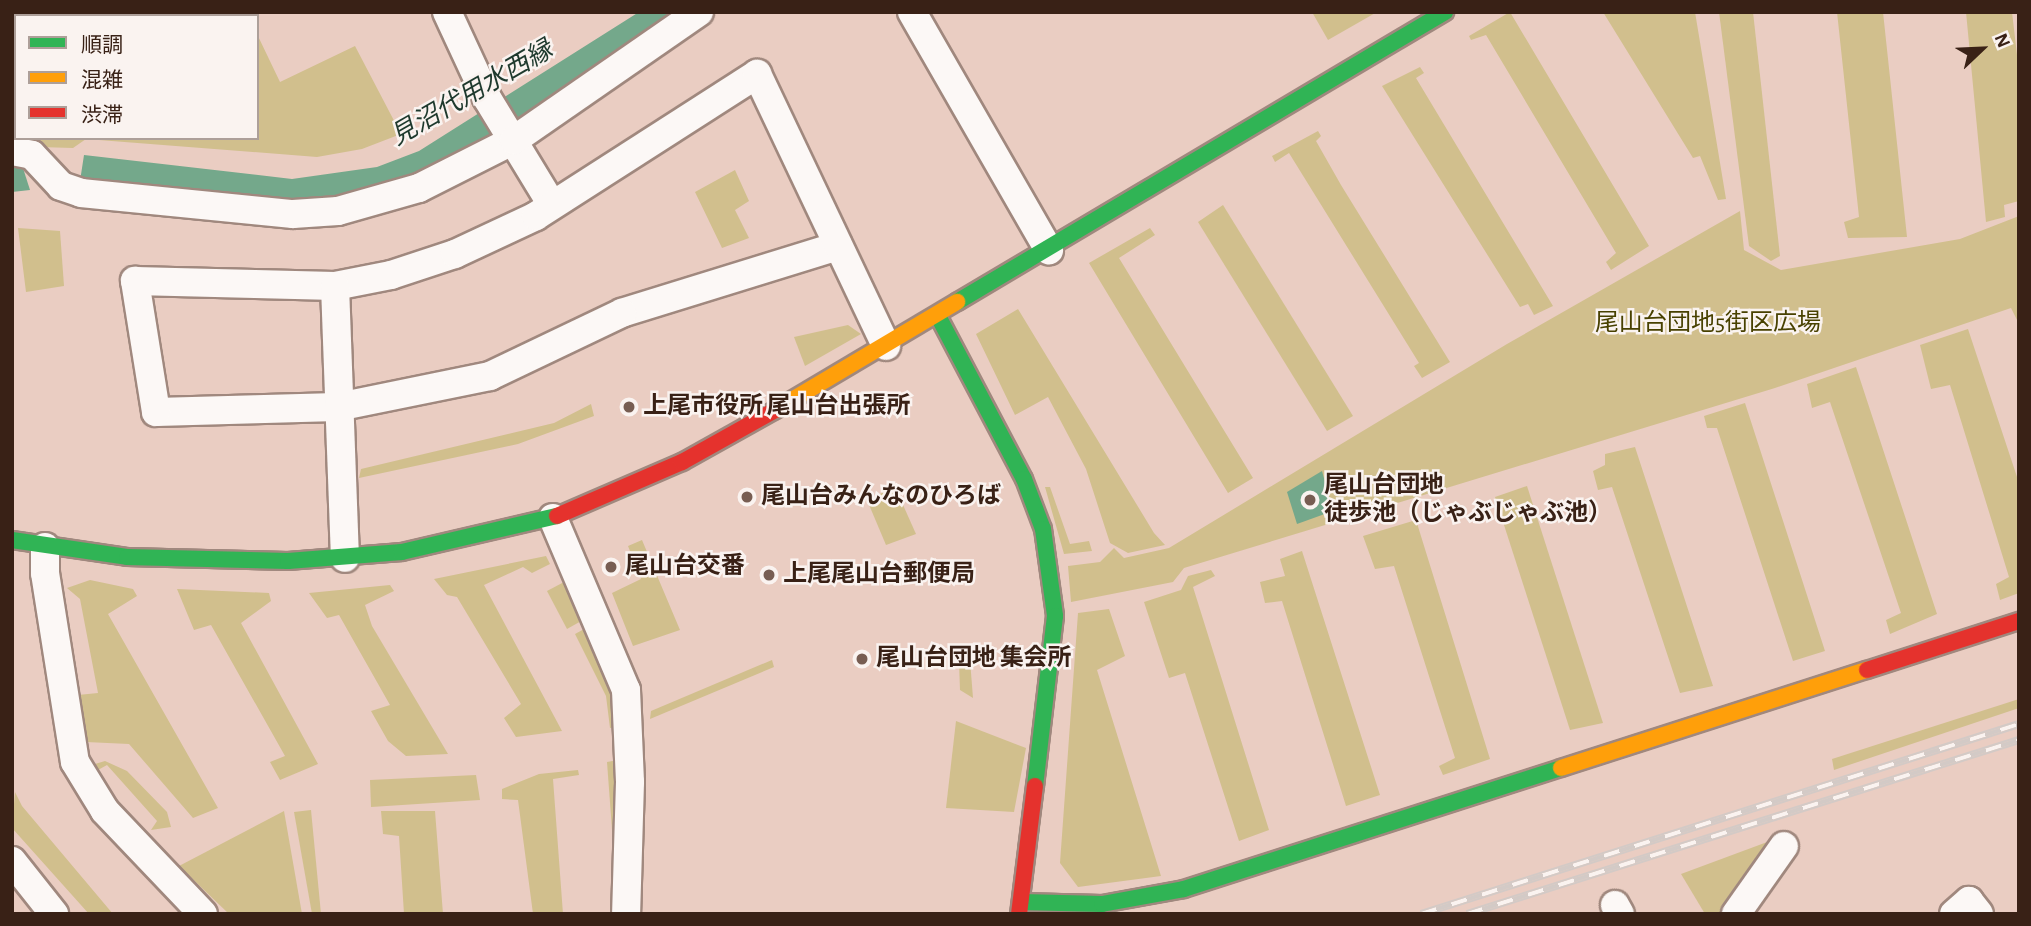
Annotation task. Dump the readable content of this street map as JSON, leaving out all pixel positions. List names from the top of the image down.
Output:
{
  "water": ["見沼代用水西縁"],
  "parks": ["尾山台団地5街区広場"],
  "places": [
    "上尾市役所 尾山台出張所",
    "尾山台みんなのひろば",
    "尾山台団地 徒歩池（じゃぶじゃぶ池）",
    "尾山台交番",
    "上尾尾山台郵便局",
    "尾山台団地 集会所"
  ],
  "legend": ["順調", "混雑", "渋滞"],
  "north": "top right"
}
